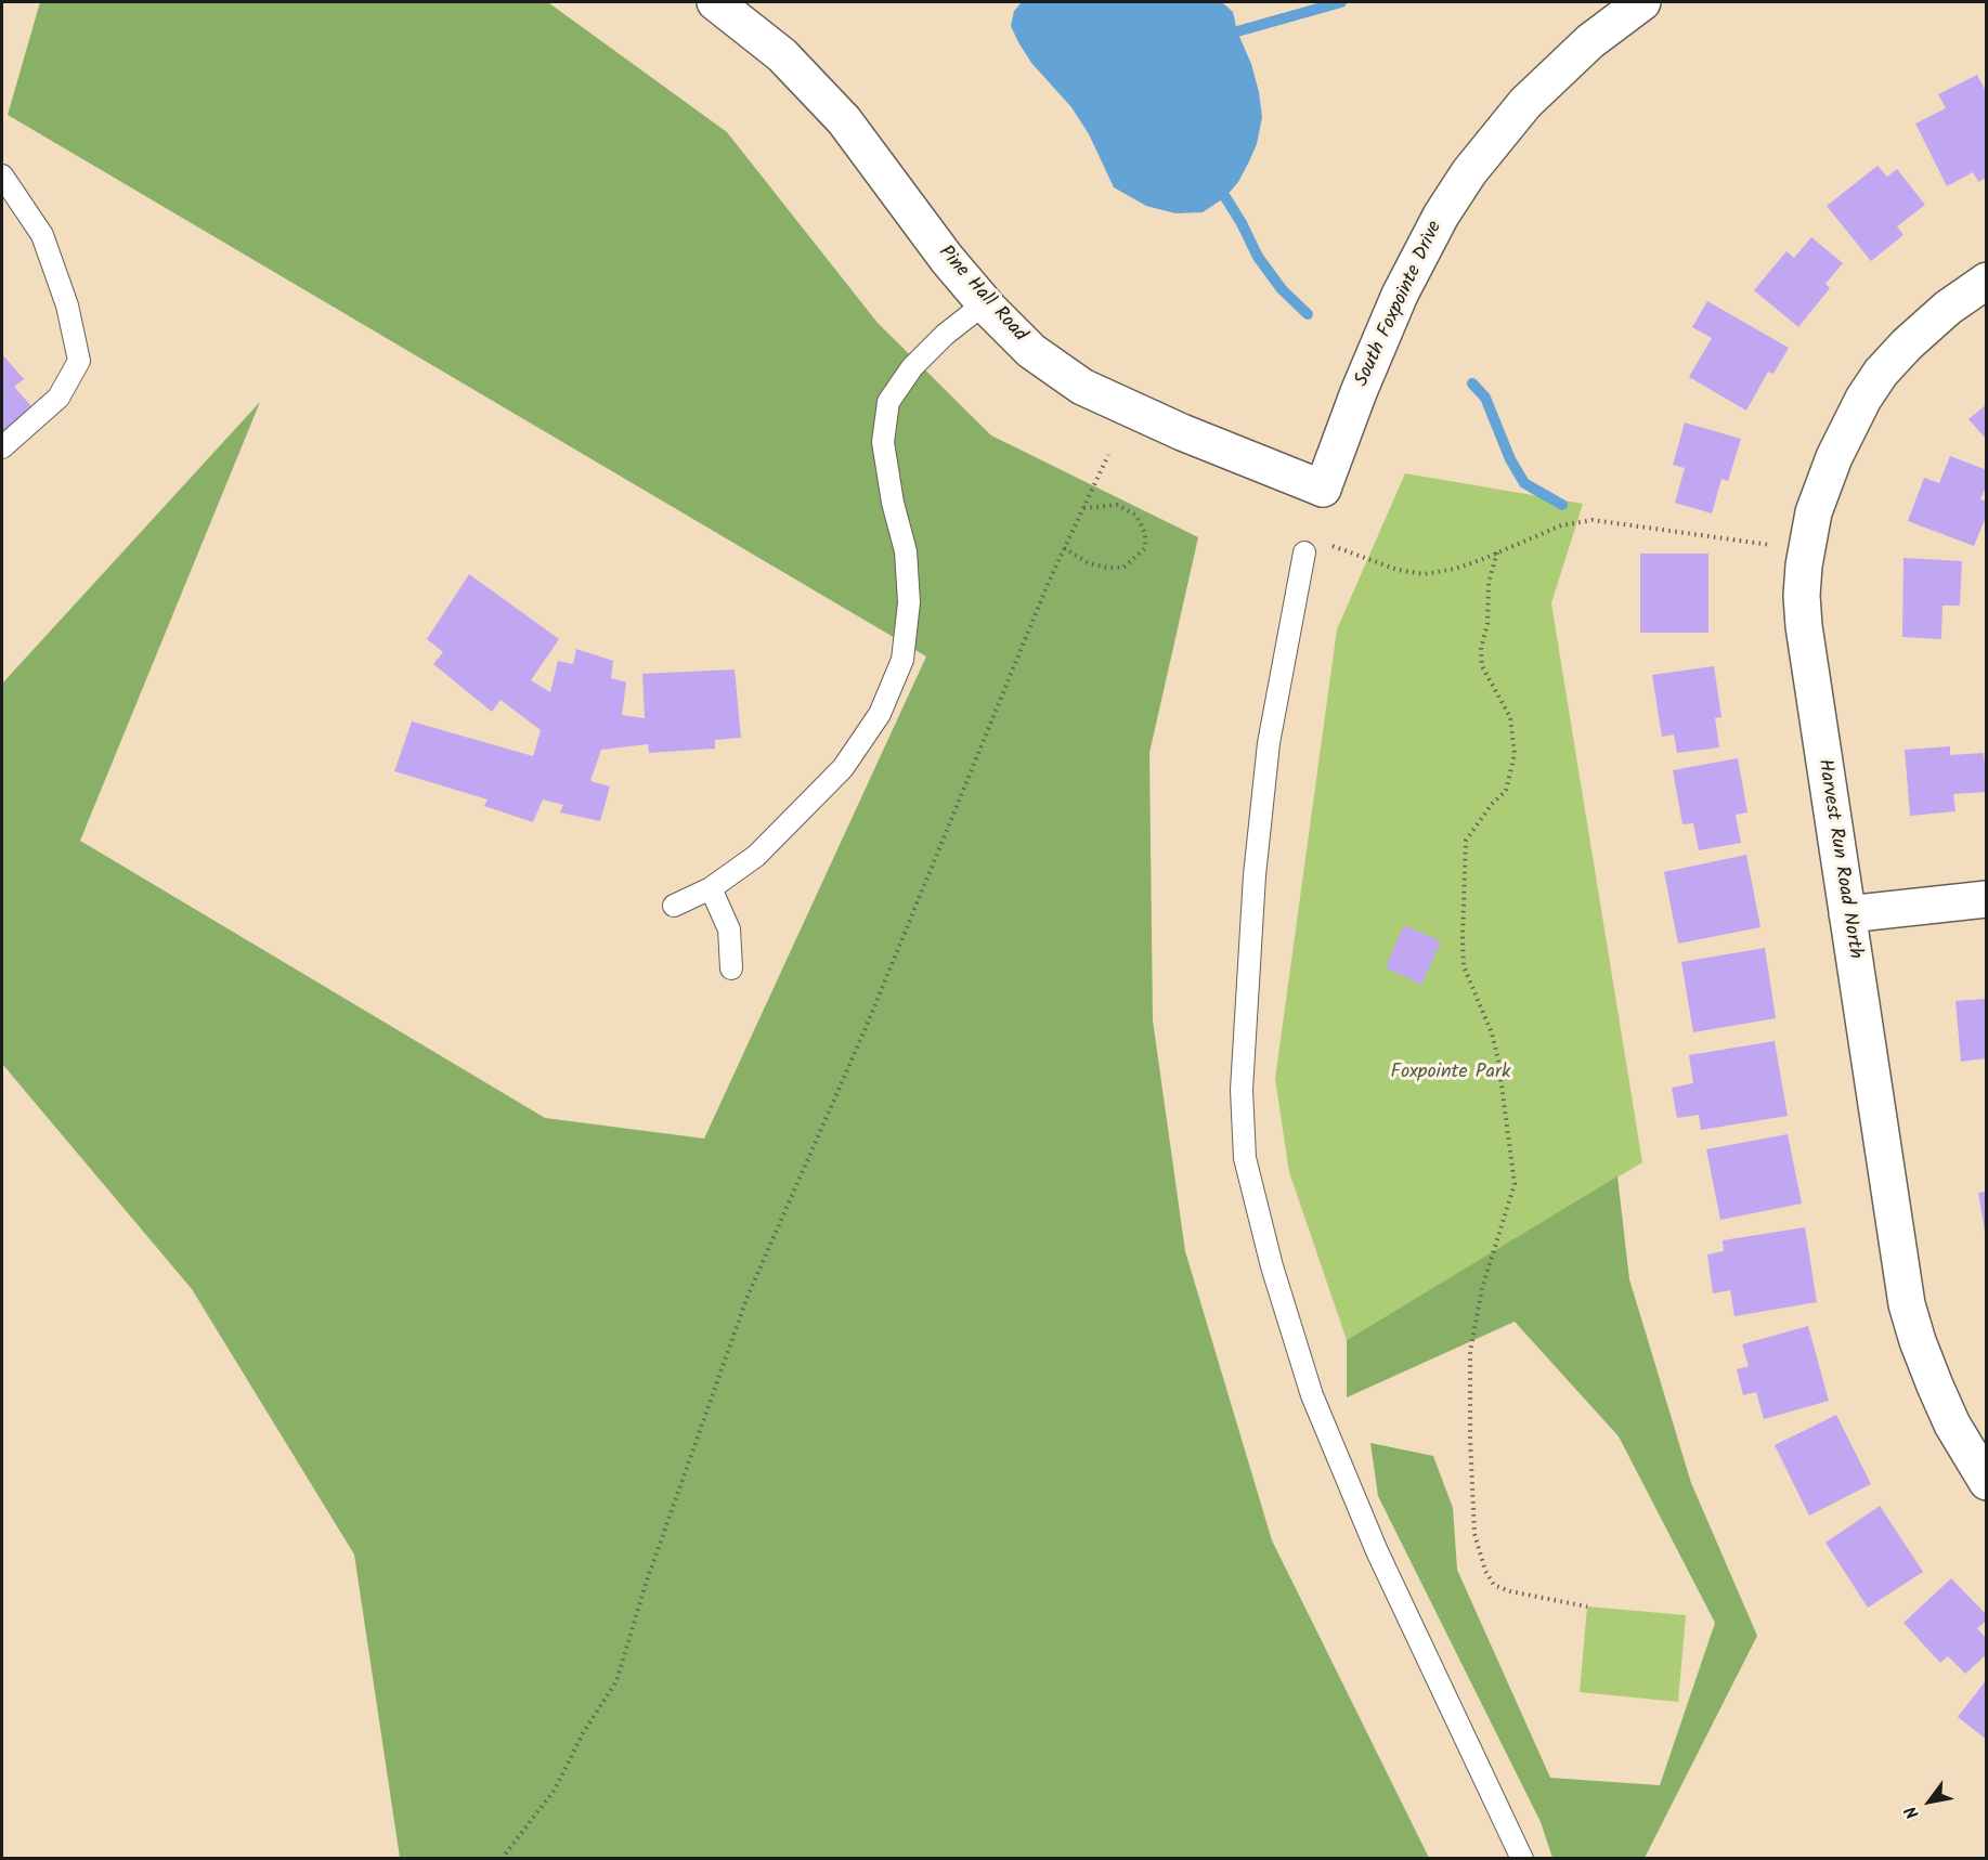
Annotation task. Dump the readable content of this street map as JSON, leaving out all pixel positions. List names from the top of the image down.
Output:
{
  "streets": {
    "street": ["Pine Hall Road", "South Foxpointe Drive", "Harvest Run Road North"]
  },
  "crossings": [
    ["Pine Hall Road", "South Foxpointe Drive"]
  ],
  "parks": ["Foxpointe Park"],
  "north": "bottom left"
}
